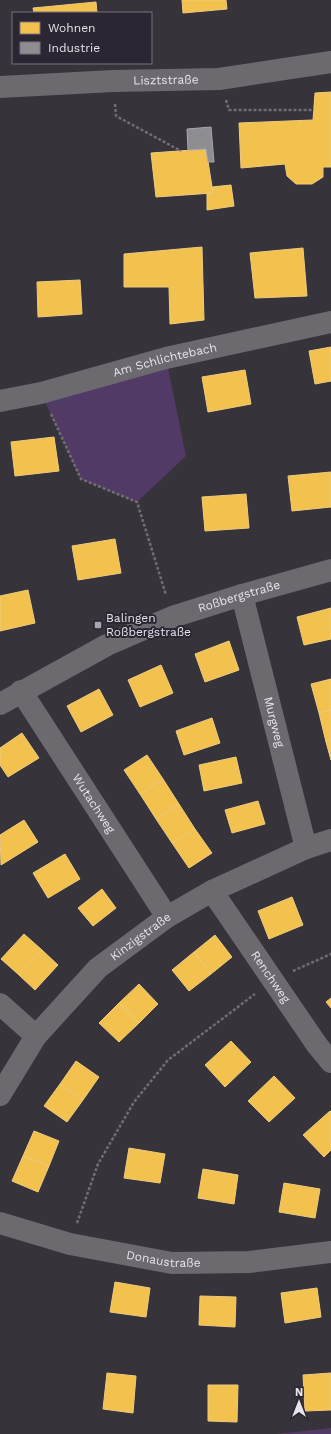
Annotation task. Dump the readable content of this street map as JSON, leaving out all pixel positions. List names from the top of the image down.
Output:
{
  "streets": {
    "street": [
      "Lisztstraße",
      "Am Schlichtebach",
      "Roßbergstraße",
      "Murgweg",
      "Wutachweg",
      "Kinzigstraße",
      "Renchweg",
      "Donaustraße"
    ]
  },
  "crossings": [
    ["Roßbergstraße", "Murgweg"],
    ["Roßbergstraße", "Wutachweg"],
    ["Murgweg", "Kinzigstraße"],
    ["Wutachweg", "Kinzigstraße"],
    ["Kinzigstraße", "Renchweg"]
  ],
  "places": {
    "transit": ["Balingen Roßbergstraße"]
  },
  "legend": ["Wohnen", "Industrie"],
  "north": "top"
}
